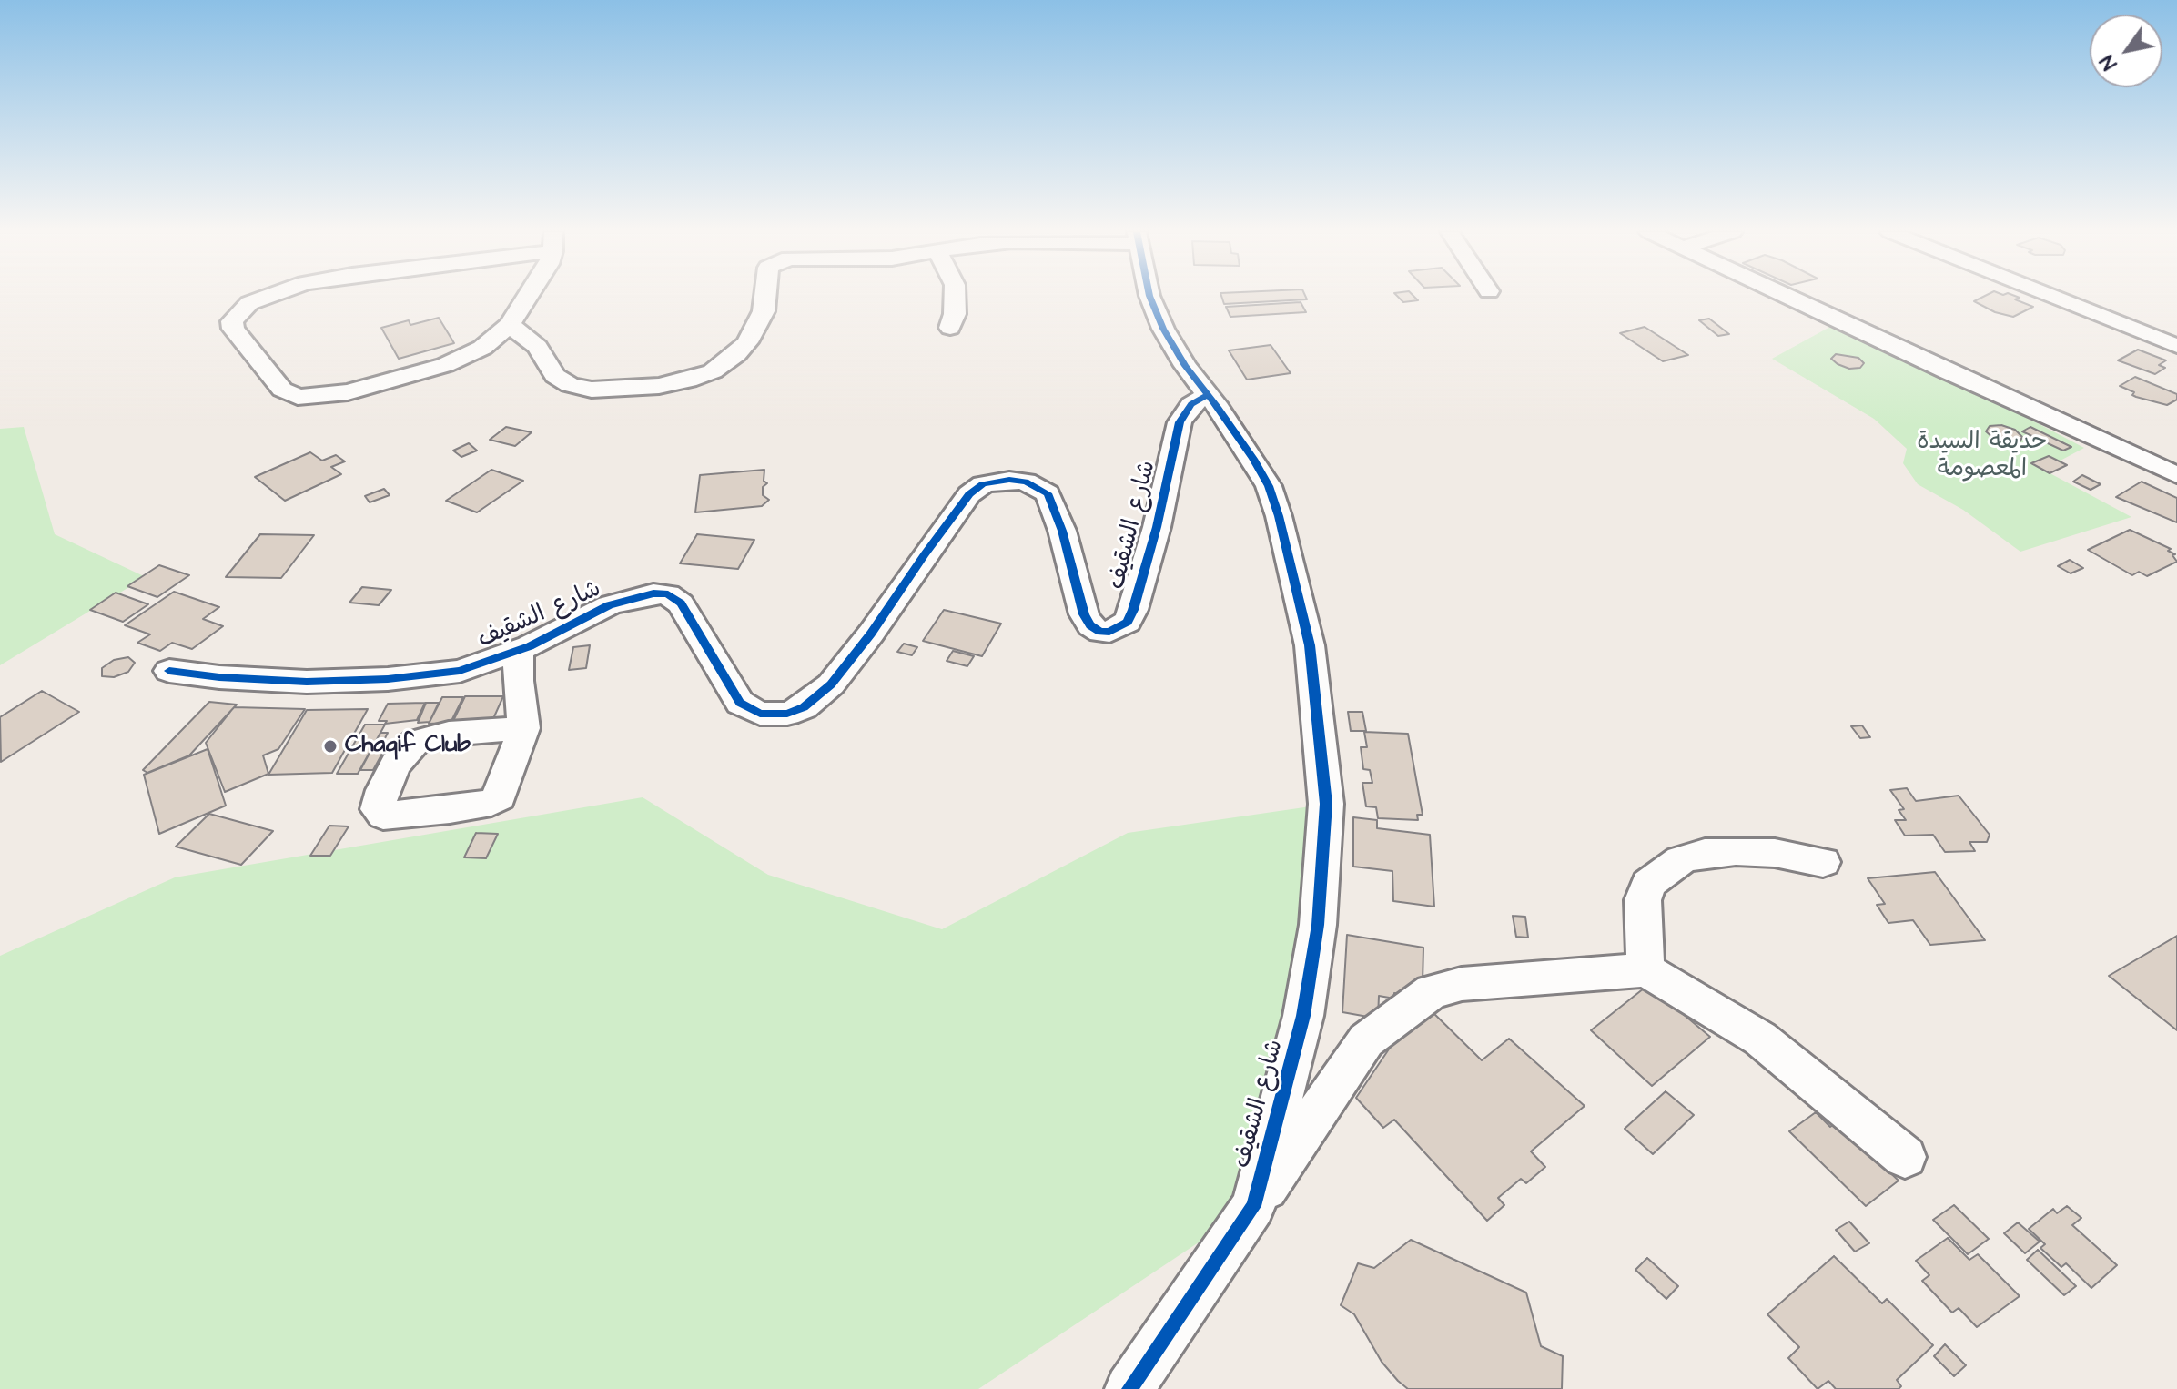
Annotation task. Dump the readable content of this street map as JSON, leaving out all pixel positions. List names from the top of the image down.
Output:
{
  "streets": {
    "street": ["شارع الشقيف"]
  },
  "parks": ["حديقة السيدة المعصومة"],
  "places": ["Chaqif Club"],
  "north": "bottom left"
}
